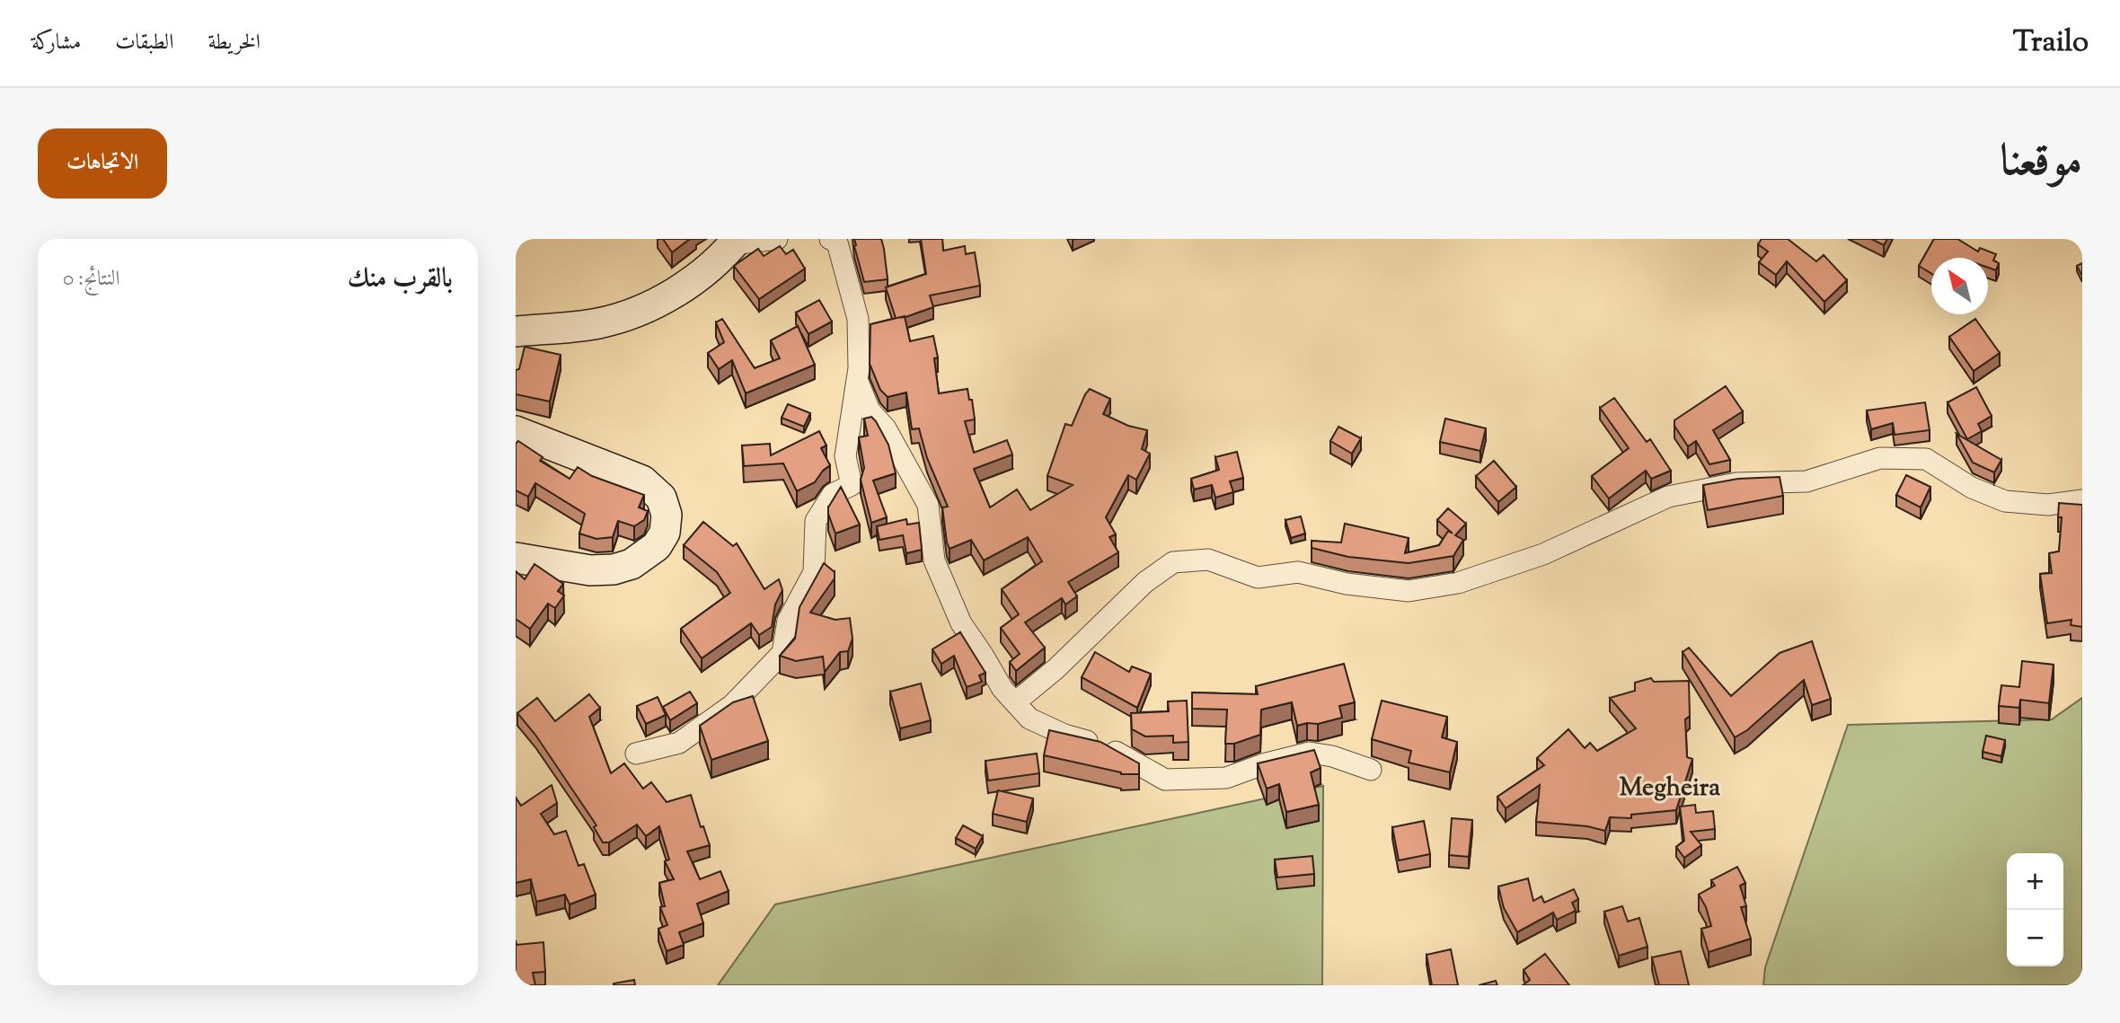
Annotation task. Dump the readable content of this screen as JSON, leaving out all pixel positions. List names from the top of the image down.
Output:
{
  "districts": ["Megheira"],
  "north": "top left",
  "page": {
    "header": "Trailo",
    "nav": ["الخريطة", "الطبقات", "مشاركة"],
    "title": "موقعنا",
    "buttons": "الاتجاهات",
    "heading": ["بالقرب منك", "النتائج: 0"],
    "map_buttons": ["+", "−"]
  }
}
